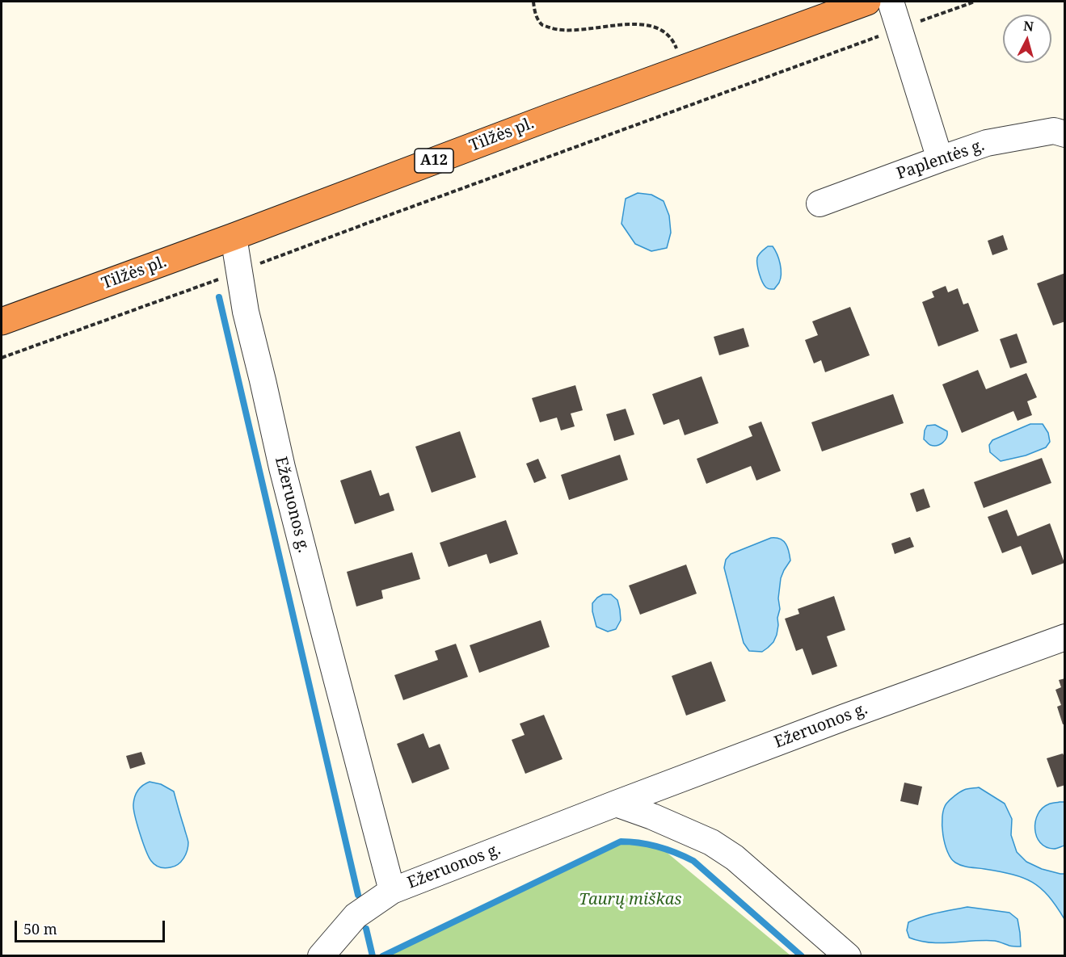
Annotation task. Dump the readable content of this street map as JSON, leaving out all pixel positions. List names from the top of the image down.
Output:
{
  "streets": {
    "highway": ["Tilžės pl.", "A12"],
    "street": ["Paplentės g.", "Ežeruonos g."]
  },
  "crossings": [
    ["Tilžės pl.", "Ežeruonos g."]
  ],
  "parks": ["Taurų miškas"],
  "scale_bar": "50 m",
  "north": "top"
}
